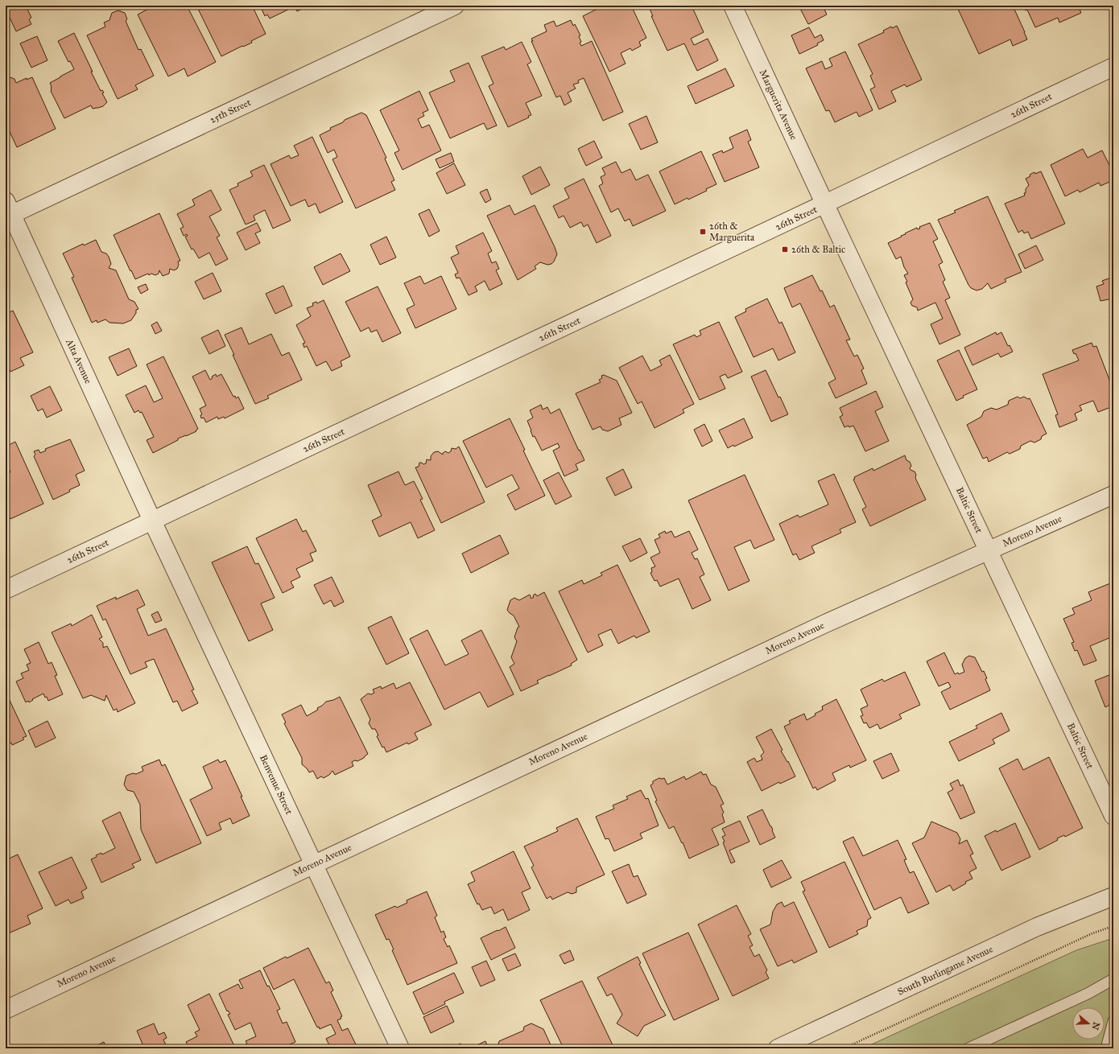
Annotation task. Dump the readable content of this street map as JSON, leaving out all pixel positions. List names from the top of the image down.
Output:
{
  "streets": {
    "street": [
      "Marguerita Avenue",
      "26th Street",
      "25th Street",
      "Alta Avenue",
      "Baltic Street",
      "Moreno Avenue",
      "Benvenue Street",
      "South Burlingame Avenue"
    ]
  },
  "crossings": [
    ["Marguerita Avenue", "26th Street"],
    ["Marguerita Avenue", "Baltic Street"],
    ["26th Street", "Alta Avenue"],
    ["26th Street", "Baltic Street"],
    ["26th Street", "Benvenue Street"],
    ["25th Street", "Alta Avenue"],
    ["Alta Avenue", "Benvenue Street"],
    ["Baltic Street", "Moreno Avenue"],
    ["Moreno Avenue", "Benvenue Street"]
  ],
  "places": {
    "transit": ["26th & Marguerita", "26th & Baltic"]
  },
  "north": "right"
}
